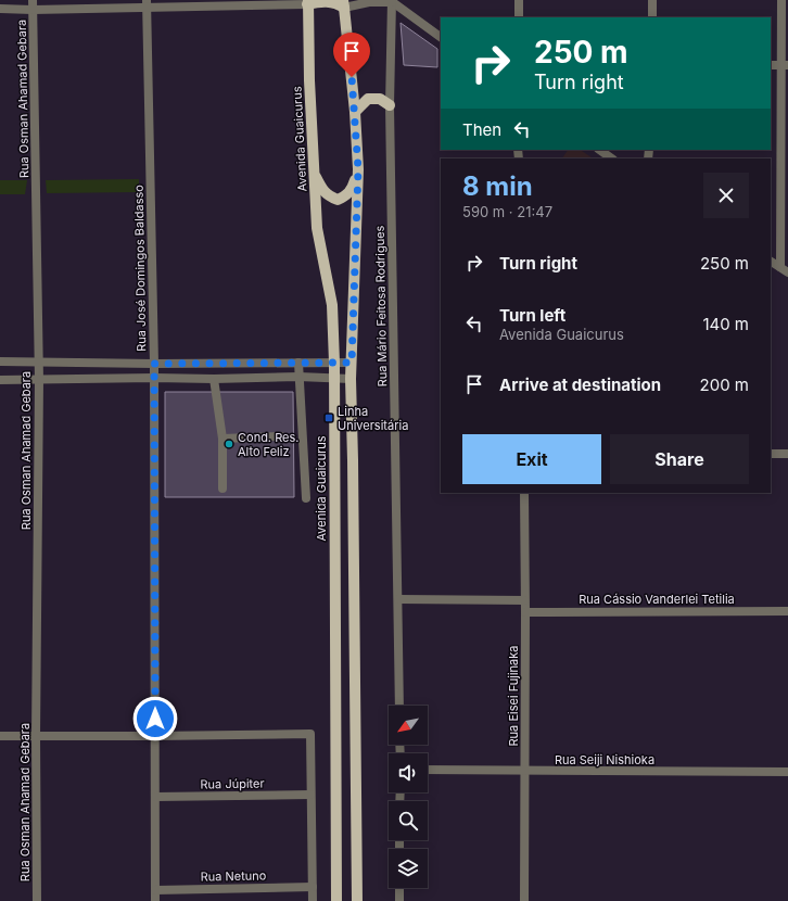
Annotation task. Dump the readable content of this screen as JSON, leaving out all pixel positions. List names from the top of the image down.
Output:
{
  "streets": {
    "main road": ["Avenida Guaicurus"],
    "street": [
      "Rua Osman Ahamad Gebara",
      "Rua José Domingos Baldasso",
      "Rua Mário Feitosa Rodrigues",
      "Rua Cássio Vanderlei Tetilia",
      "Rua Eisei Fujinaka",
      "Rua Seiji Nishioka",
      "Rua Júpiter",
      "Rua Netuno"
    ]
  },
  "crossings": [
    ["Rua José Domingos Baldasso", "Rua Júpiter"],
    ["Rua José Domingos Baldasso", "Rua Netuno"],
    ["Rua Cássio Vanderlei Tetilia", "Rua Eisei Fujinaka"],
    ["Rua Eisei Fujinaka", "Rua Seiji Nishioka"]
  ],
  "places": {
    "transit": ["Linha Universitária"],
    "other": ["Cond. Res. Alto Feliz"]
  },
  "north": "bottom left",
  "page": {
    "turn": ["250 m", "Turn right"],
    "then": "Then",
    "heading": ["8 min", "590 m · 21:47"],
    "list": [
      {
        "name": "Turn right",
        "value": "250 m"
      },
      {
        "name": "Turn left",
        "note": "Avenida Guaicurus",
        "value": "140 m"
      },
      {
        "name": "Arrive at destination",
        "value": "200 m"
      }
    ],
    "buttons": ["Exit", "Share"]
  }
}
